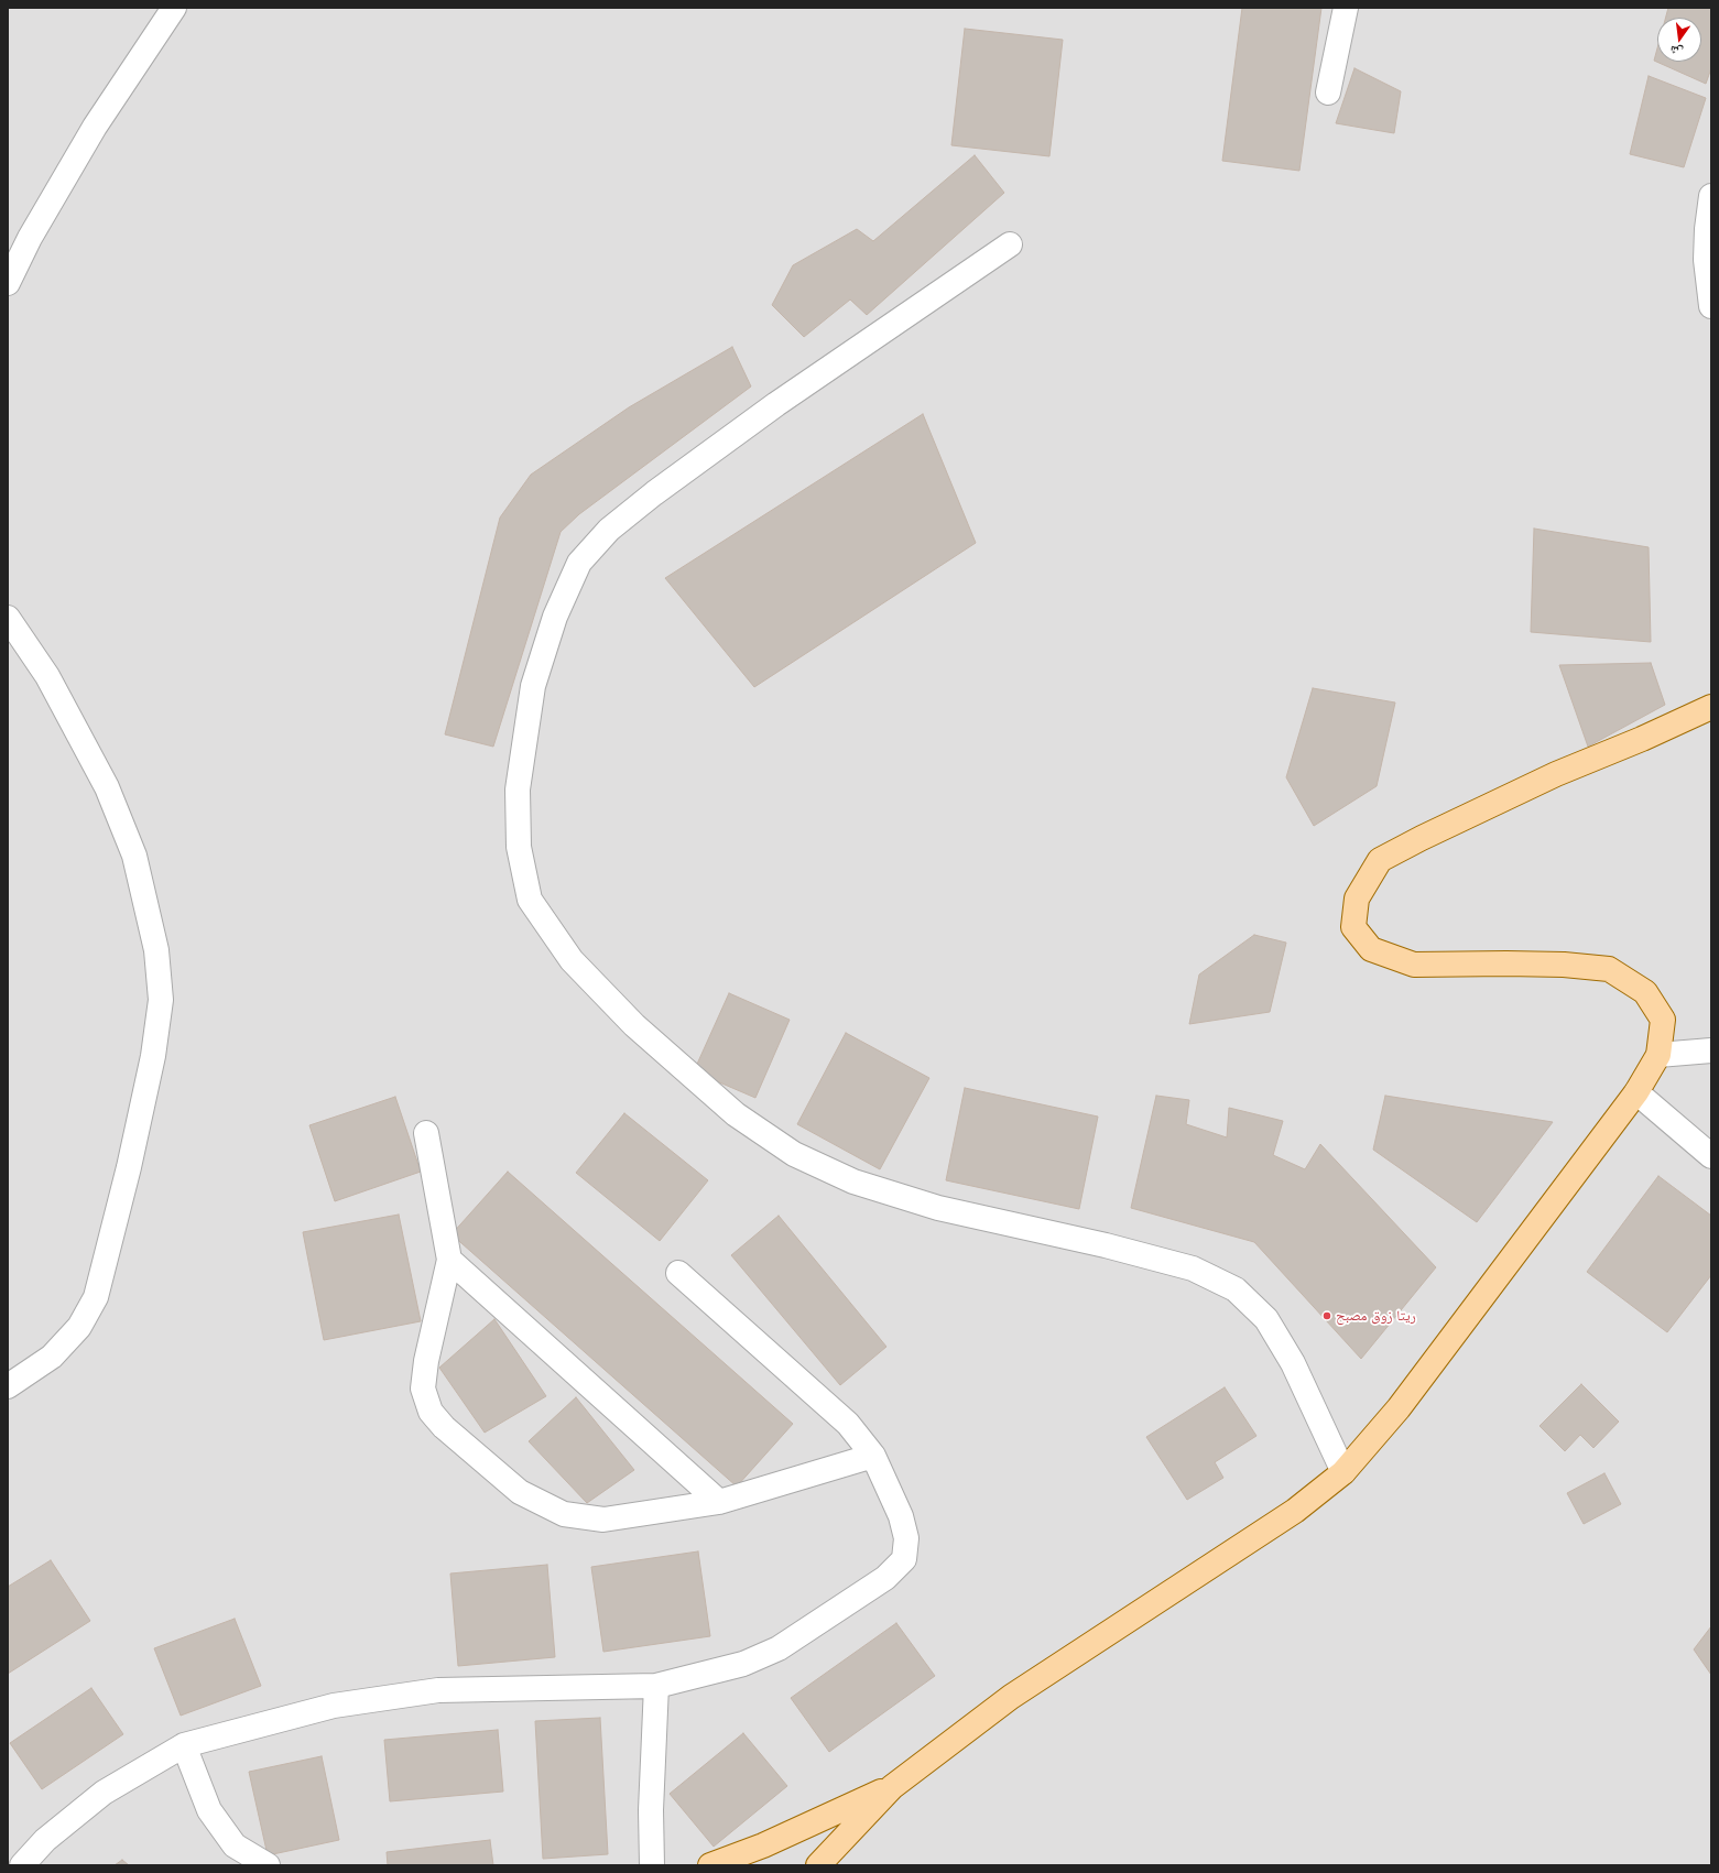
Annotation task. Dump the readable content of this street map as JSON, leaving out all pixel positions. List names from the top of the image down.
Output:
{
  "places": ["ريتا زوق مصبح"],
  "north": "bottom"
}
